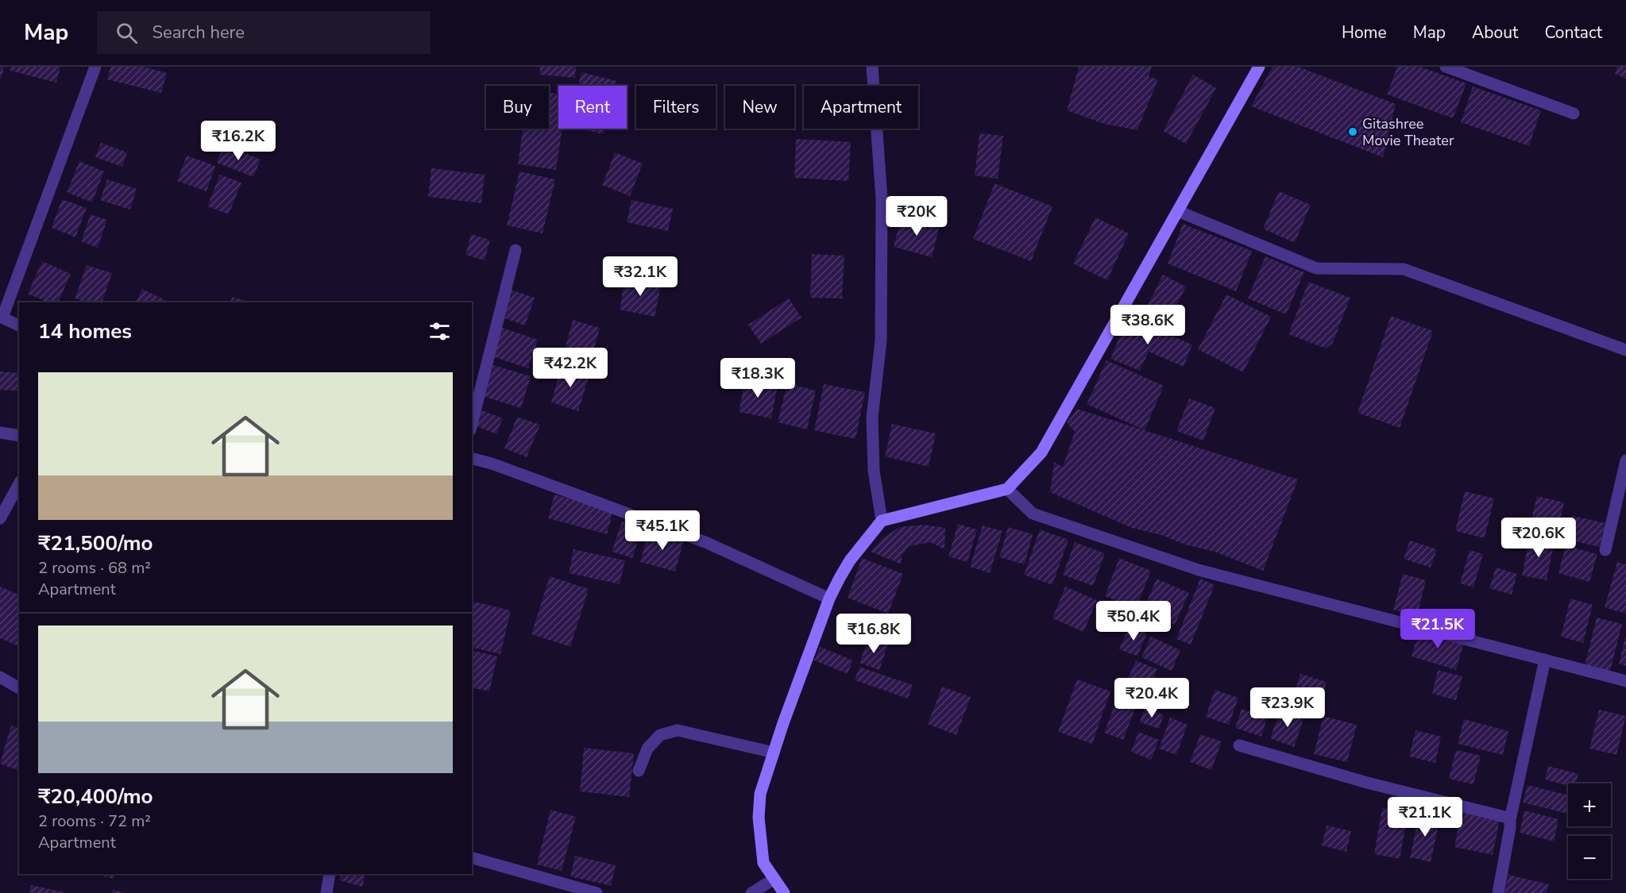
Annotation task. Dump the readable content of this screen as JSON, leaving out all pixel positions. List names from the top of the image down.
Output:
{
  "places": ["Gitashree Movie Theater"],
  "page": {
    "header": "Map",
    "search": "Search here",
    "nav": [
      "Home",
      "Map",
      "About",
      "Contact"
    ],
    "chip": [
      "Buy",
      "Rent",
      "Filters",
      "New",
      "Apartment"
    ],
    "price": [
      "₹16.2K",
      "₹20K",
      "₹32.1K",
      "₹38.6K",
      "₹42.2K",
      "₹18.3K",
      "₹45.1K",
      "₹20.6K",
      "₹50.4K",
      "₹21.5K",
      "₹16.8K",
      "₹20.4K",
      "₹23.9K",
      "₹21.1K"
    ],
    "heading": "14 homes",
    "list": [
      {
        "name": "₹21,500/mo",
        "note": "2 rooms · 68 m² · Apartment"
      },
      {
        "name": "₹20,400/mo",
        "note": "2 rooms · 72 m² · Apartment"
      }
    ],
    "map_buttons": ["+", "−"]
  }
}
